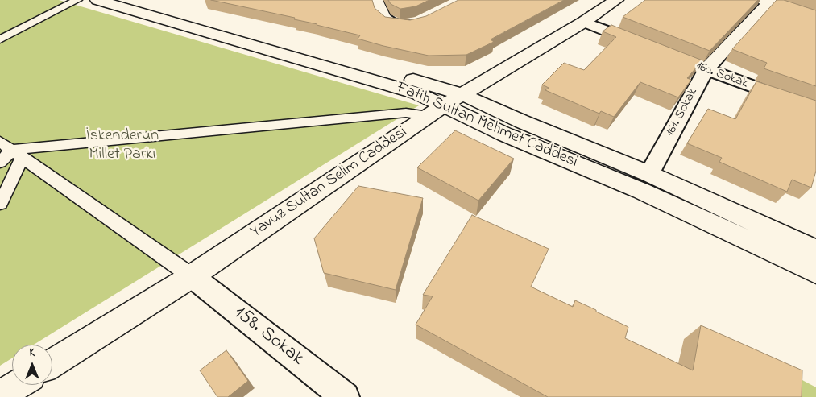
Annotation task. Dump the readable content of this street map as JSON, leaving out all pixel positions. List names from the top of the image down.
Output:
{
  "streets": {
    "street": [
      "160. Sokak",
      "161. Sokak",
      "Fatih Sultan Mehmet Caddesi",
      "Yavuz Sultan Selim Caddesi",
      "158. Sokak"
    ]
  },
  "crossings": [
    ["160. Sokak", "161. Sokak"],
    ["160. Sokak", "Yavuz Sultan Selim Caddesi"],
    ["161. Sokak", "Fatih Sultan Mehmet Caddesi"],
    ["Fatih Sultan Mehmet Caddesi", "Yavuz Sultan Selim Caddesi"],
    ["Yavuz Sultan Selim Caddesi", "158. Sokak"]
  ],
  "parks": ["İskenderun Millet Parkı"],
  "north": "top"
}
